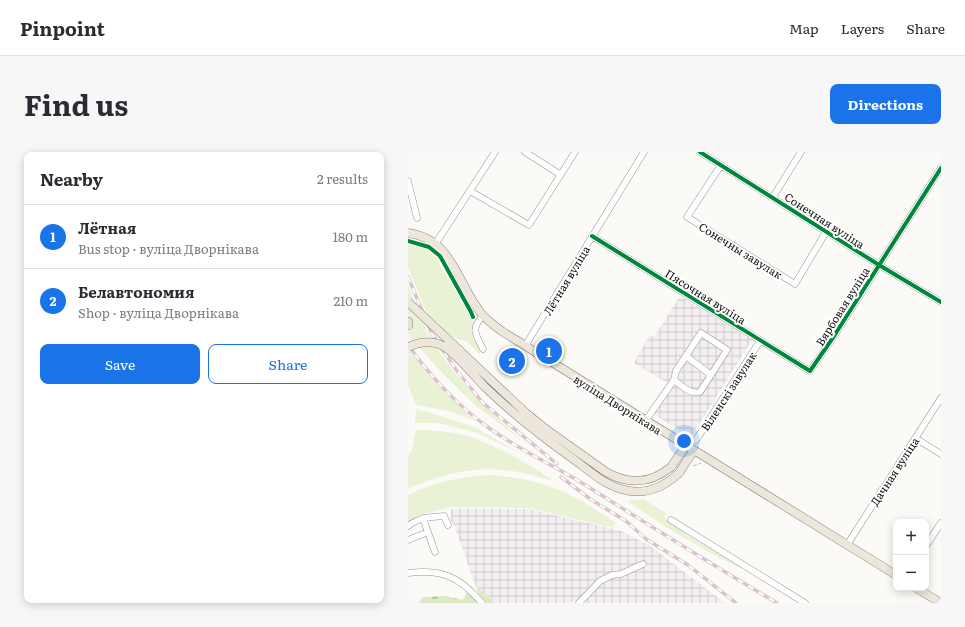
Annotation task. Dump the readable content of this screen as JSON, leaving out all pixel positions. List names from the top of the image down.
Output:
{
  "streets": {
    "main road": ["вуліца Дворнікава"],
    "street": [
      "Сонечная вуліца",
      "Сонечны завулак",
      "Лётная вуліца",
      "Пясочная вуліца",
      "Вярбовая вуліца",
      "Віленскі завулак",
      "Дачная вуліца"
    ]
  },
  "crossings": [
    ["Сонечная вуліца", "Сонечны завулак"],
    ["Сонечная вуліца", "Вярбовая вуліца"],
    ["Лётная вуліца", "Пясочная вуліца"],
    ["Лётная вуліца", "вуліца Дворнікава"],
    ["Пясочная вуліца", "Вярбовая вуліца"],
    ["Пясочная вуліца", "Віленскі завулак"],
    ["вуліца Дворнікава", "Дачная вуліца"]
  ],
  "page": {
    "header": "Pinpoint",
    "nav": ["Map", "Layers", "Share"],
    "title": "Find us",
    "buttons": [
      "Directions",
      ["Save", "Share"]
    ],
    "heading": ["Nearby", "2 results"],
    "list": [
      {
        "mark": "1",
        "name": "Лётная",
        "note": "Bus stop · вуліца Дворнікава",
        "value": "180 m"
      },
      {
        "mark": "2",
        "name": "Белавтономия",
        "note": "Shop · вуліца Дворнікава",
        "value": "210 m"
      }
    ],
    "pins": ["1", "2"],
    "map_buttons": ["+", "−"]
  }
}
